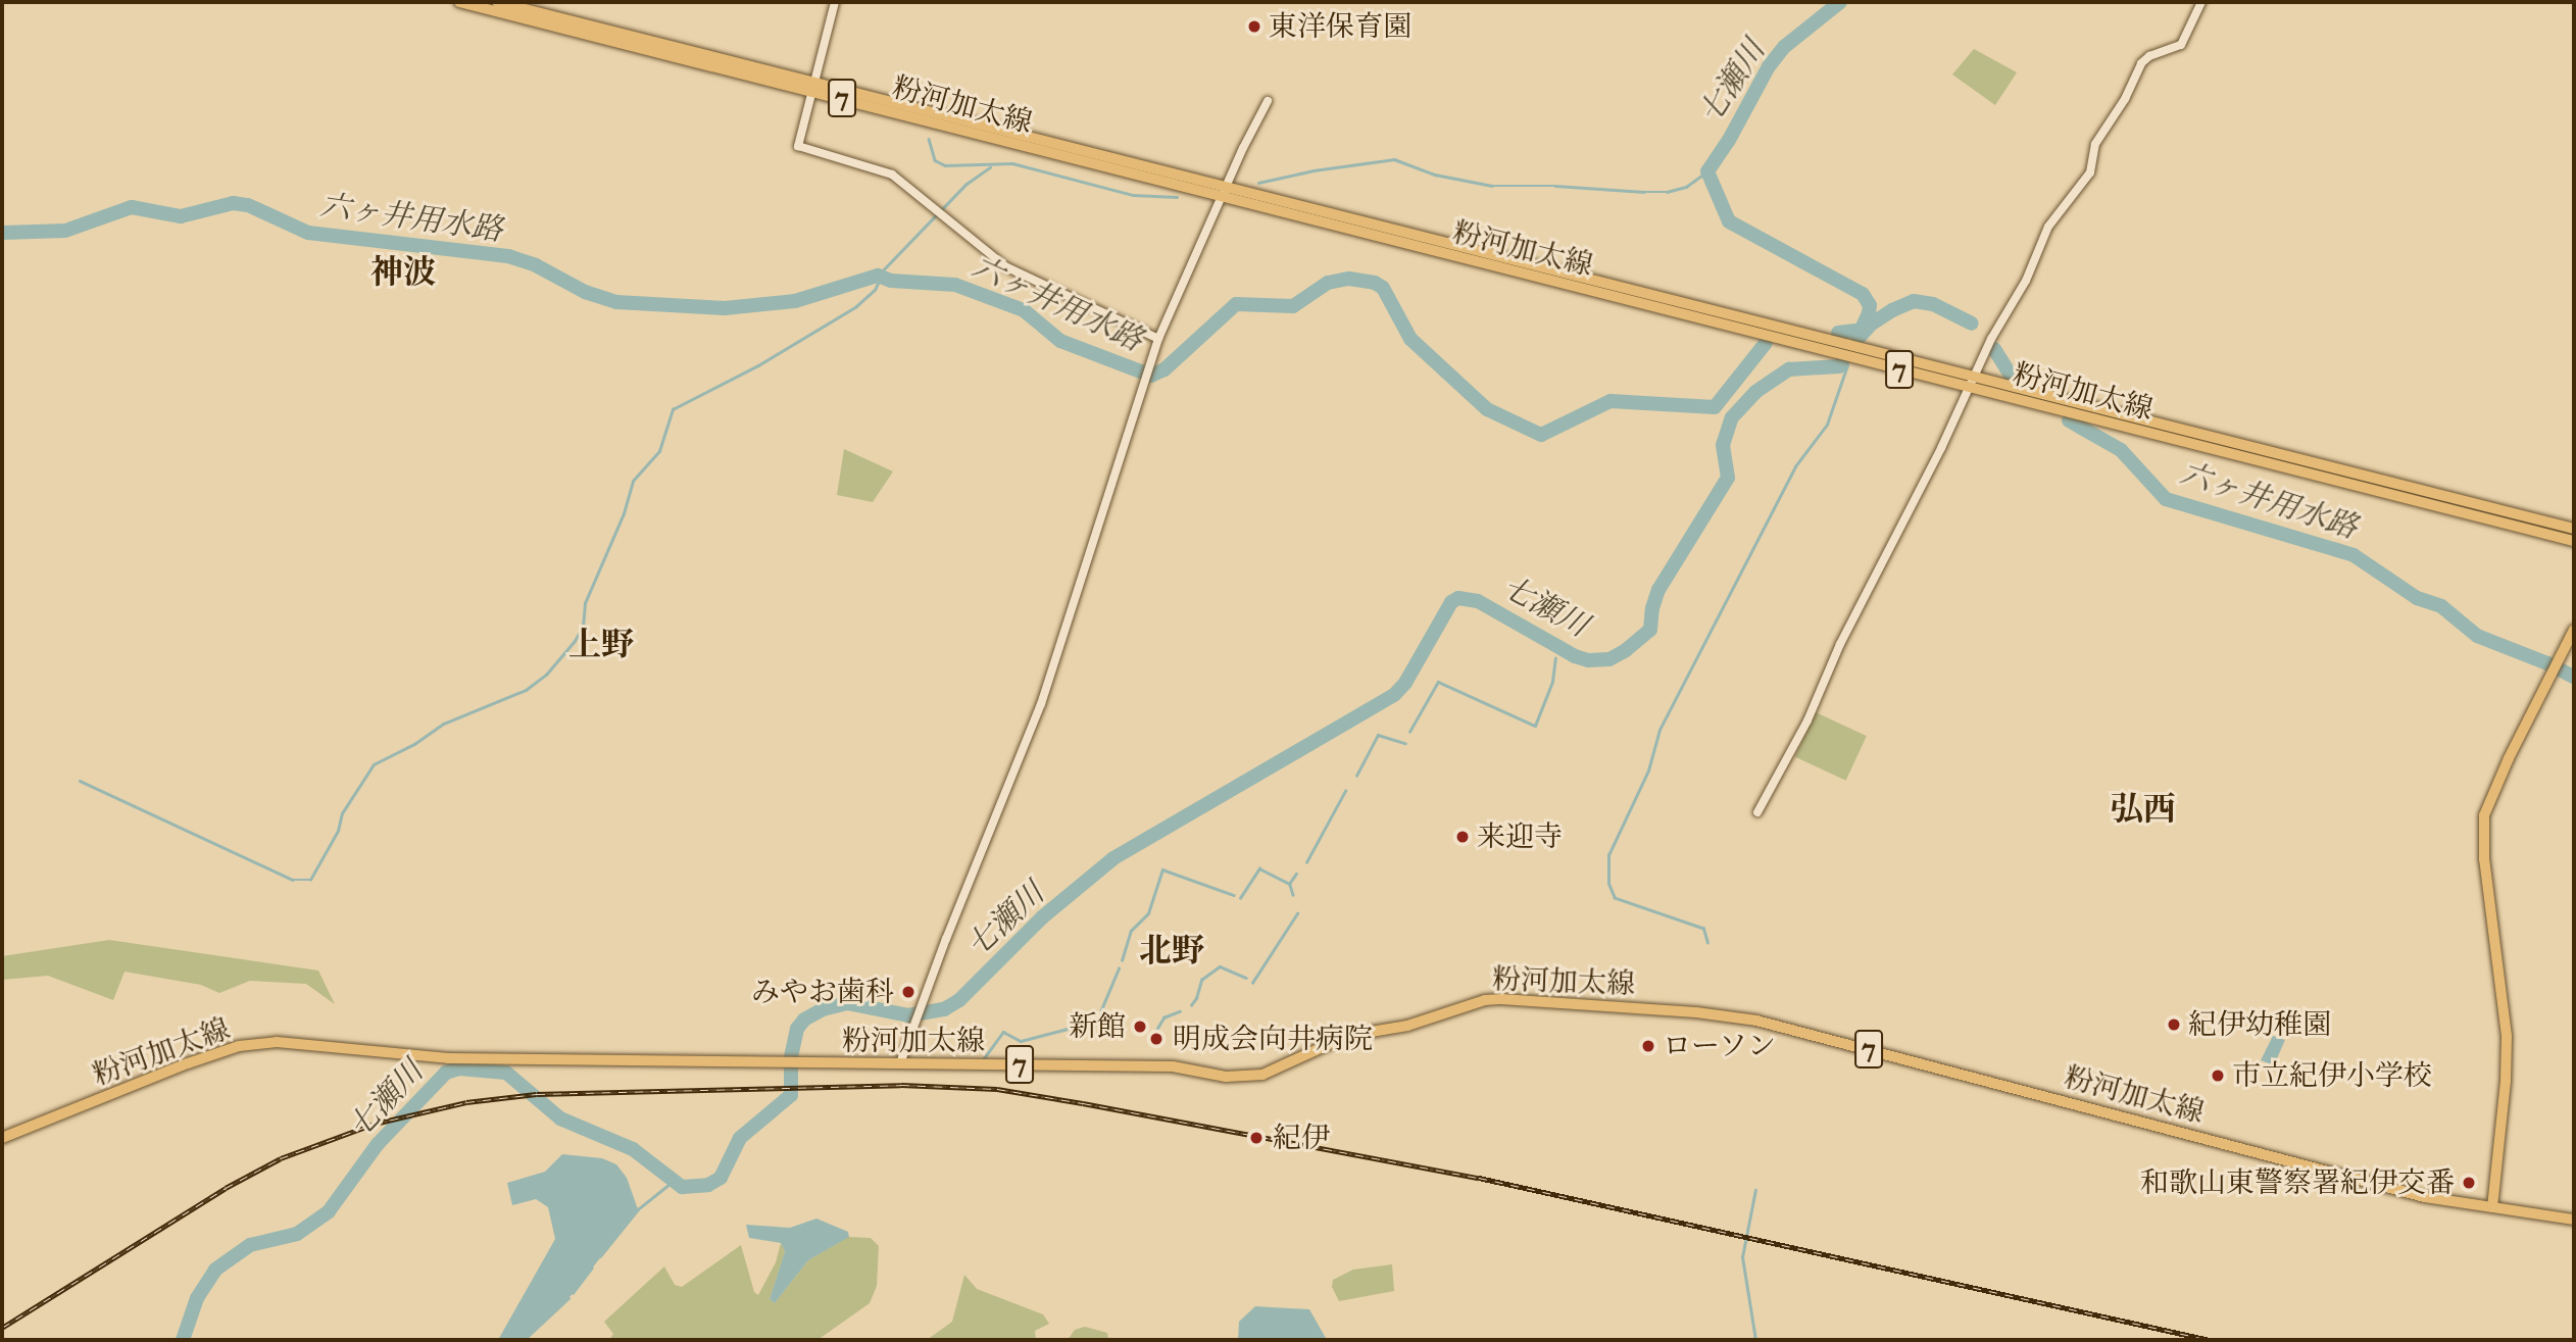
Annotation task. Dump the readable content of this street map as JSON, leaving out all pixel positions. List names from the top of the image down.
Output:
{
  "streets": {
    "main road": ["7", "粉河加太線"]
  },
  "districts": [
    "神波",
    "上野",
    "弘西",
    "北野"
  ],
  "water": ["七瀬川", "六ヶ井用水路"],
  "places": [
    "東洋保育園",
    "来迎寺",
    "みやお歯科",
    "紀伊幼稚園",
    "新館",
    "明成会向井病院",
    "ローソン",
    "市立紀伊小学校",
    "紀伊",
    "和歌山東警察署紀伊交番"
  ]
}
